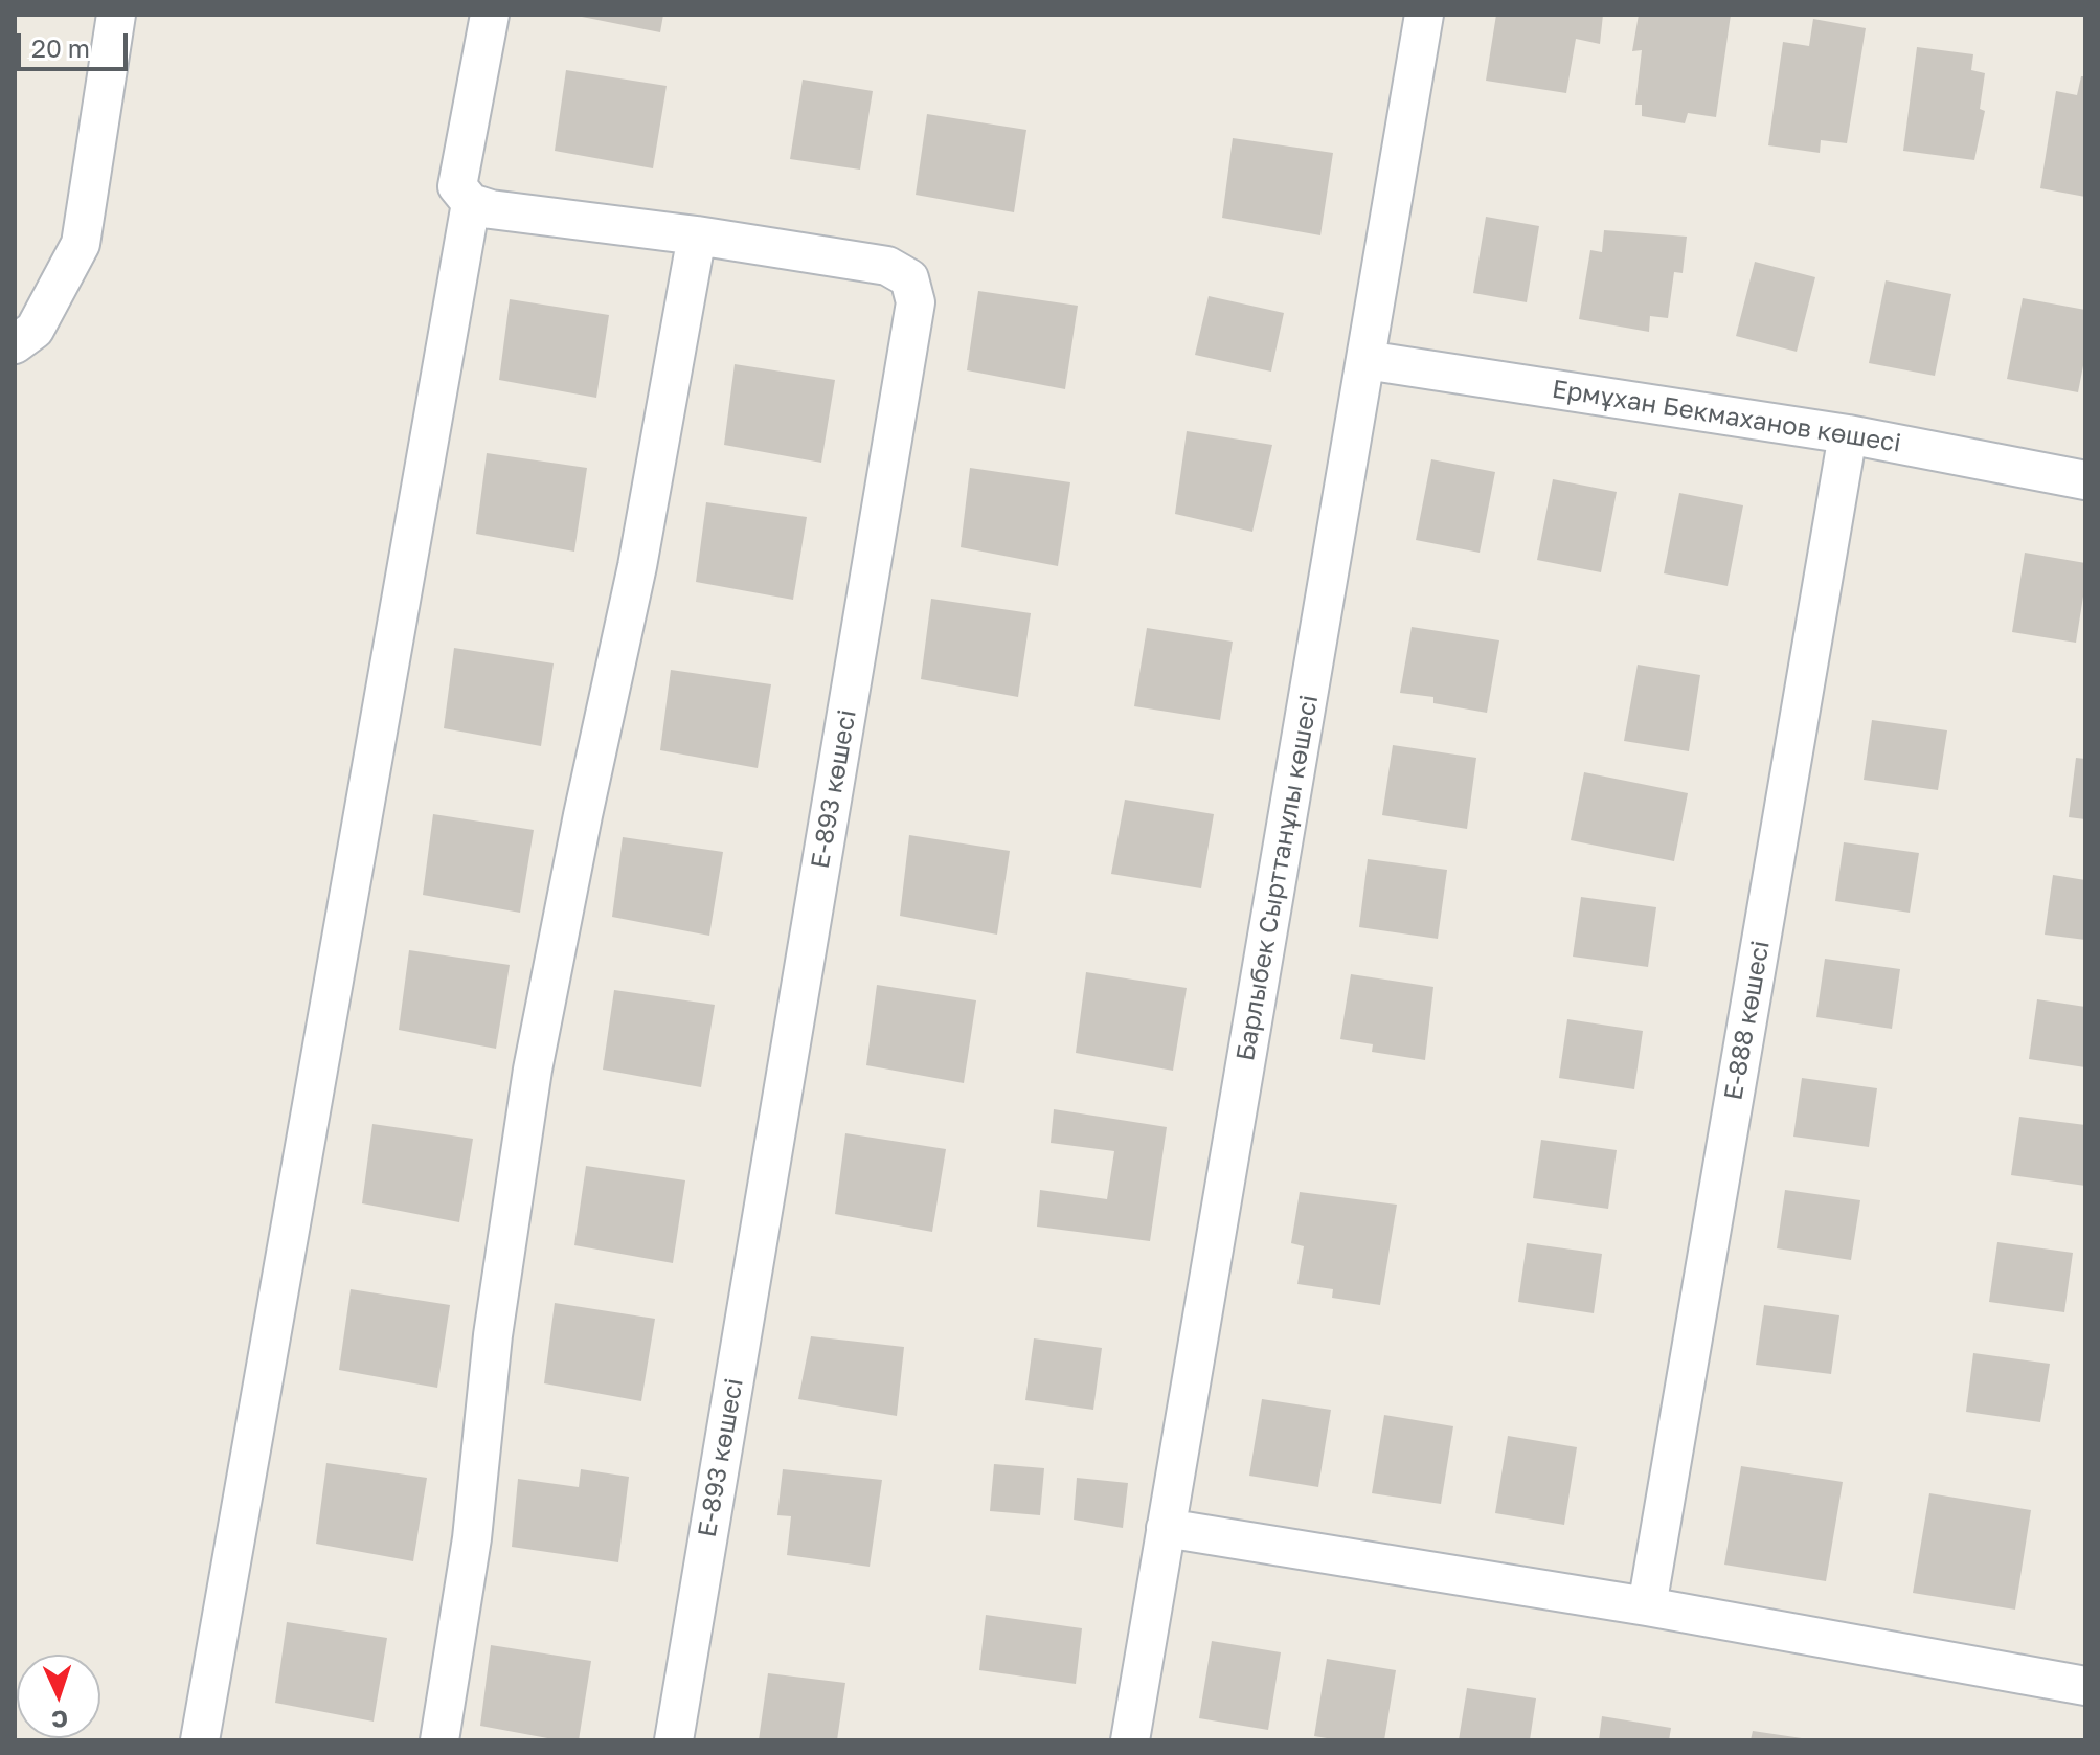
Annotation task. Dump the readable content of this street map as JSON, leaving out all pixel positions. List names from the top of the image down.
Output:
{
  "streets": {
    "street": [
      "Ермұхан Бекмаханов көшесі",
      "Е-893 көшесі",
      "Барлыбек Сырттанұлы көшесі",
      "Е-888 көшесі"
    ]
  },
  "crossings": [
    ["Ермұхан Бекмаханов көшесі", "Барлыбек Сырттанұлы көшесі"],
    ["Ермұхан Бекмаханов көшесі", "Е-888 көшесі"]
  ],
  "scale_bar": "20 m",
  "north": "bottom"
}
